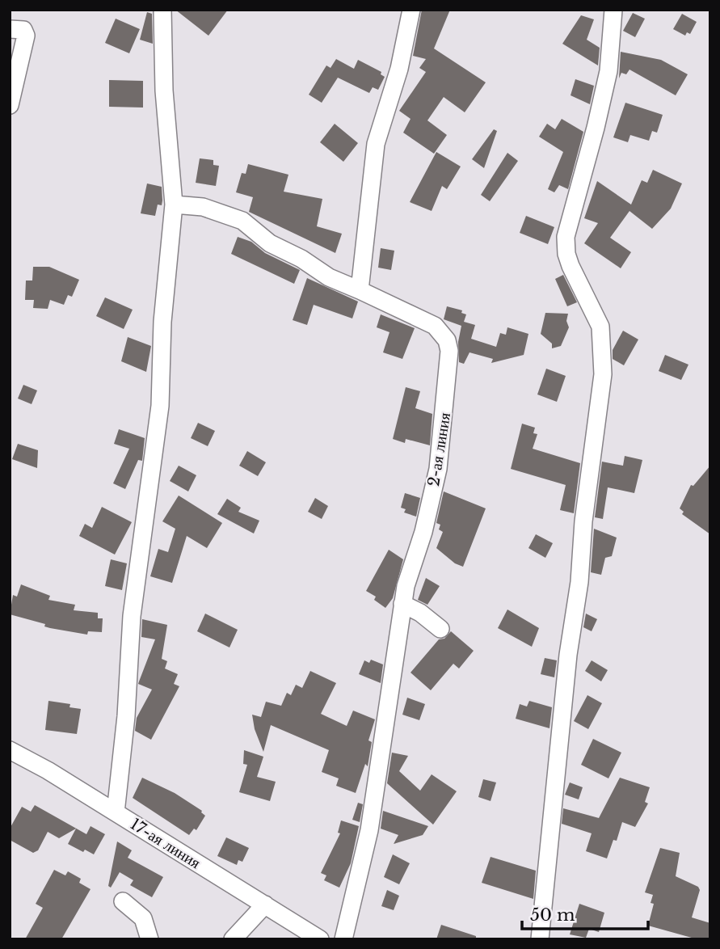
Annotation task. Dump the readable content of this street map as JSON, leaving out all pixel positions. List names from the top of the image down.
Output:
{
  "streets": {
    "street": ["2-ая линия", "17-ая линия"]
  },
  "scale_bar": "50 m"
}
